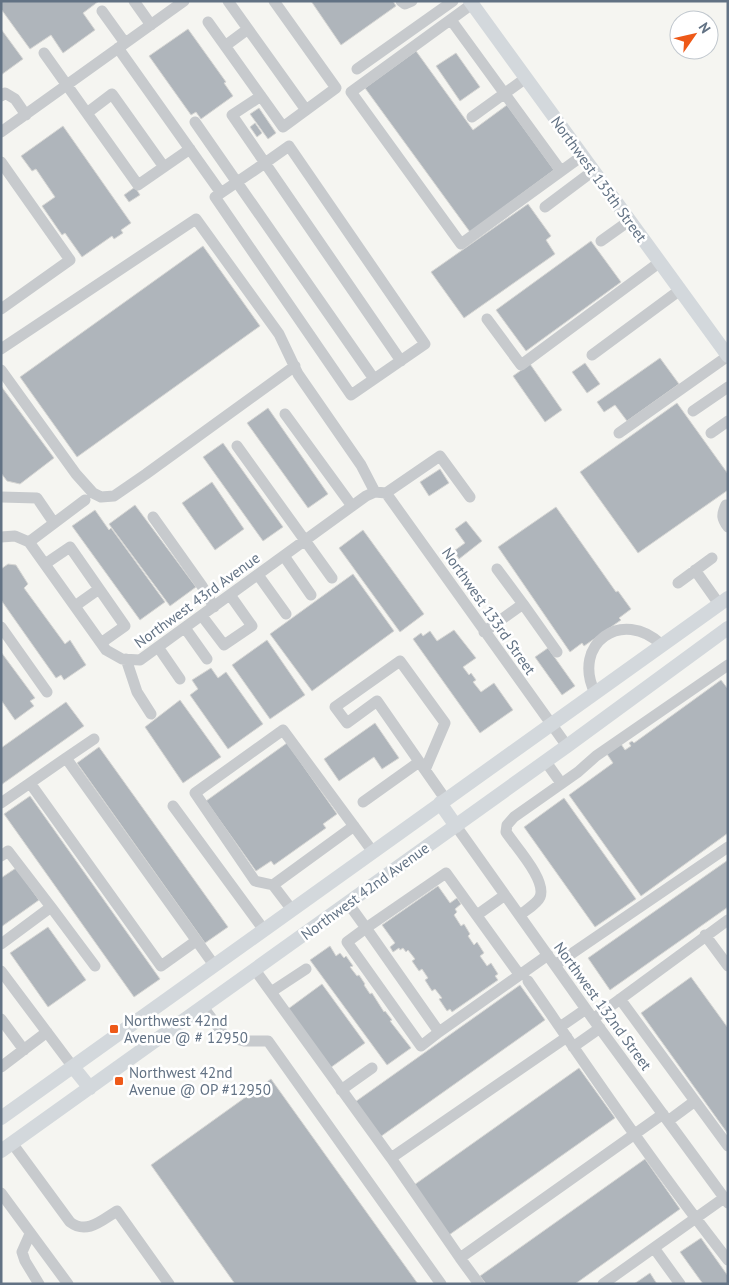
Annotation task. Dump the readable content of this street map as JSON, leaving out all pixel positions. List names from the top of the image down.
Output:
{
  "streets": {
    "main road": ["Northwest 135th Street", "Northwest 42nd Avenue"],
    "street": ["Northwest 43rd Avenue", "Northwest 133rd Street", "Northwest 132nd Street"]
  },
  "crossings": [
    ["Northwest 43rd Avenue", "Northwest 133rd Street"],
    ["Northwest 133rd Street", "Northwest 42nd Avenue"],
    ["Northwest 42nd Avenue", "Northwest 132nd Street"]
  ],
  "places": {
    "transit": ["Northwest 42nd Avenue @ # 12950", "Northwest 42nd Avenue @ OP #12950"]
  },
  "north": "top right"
}
